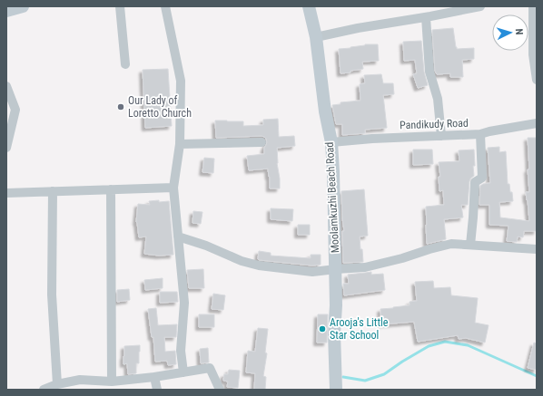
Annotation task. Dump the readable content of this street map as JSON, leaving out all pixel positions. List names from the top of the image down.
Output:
{
  "streets": {
    "street": ["Pandikudy Road", "Moolamkuzhi Beach Road"]
  },
  "crossings": [
    ["Pandikudy Road", "Moolamkuzhi Beach Road"]
  ],
  "places": ["Our Lady of Loretto Church", "Arooja's Little Star School"],
  "north": "right"
}
